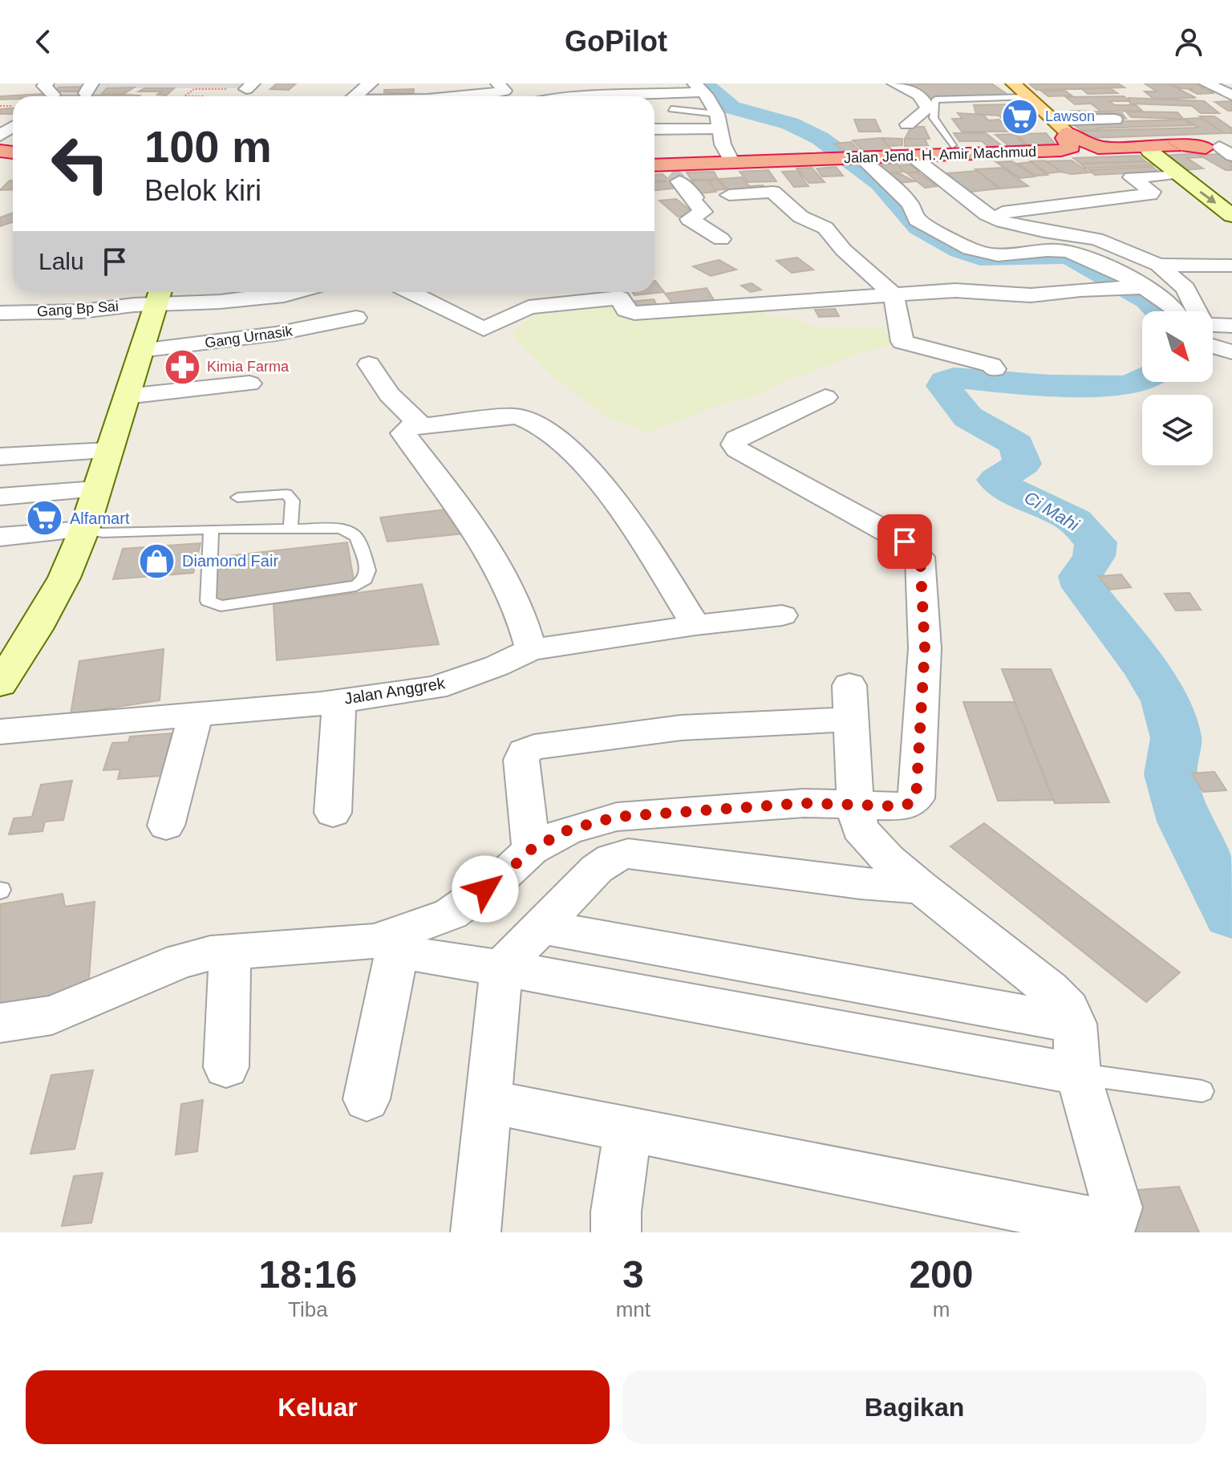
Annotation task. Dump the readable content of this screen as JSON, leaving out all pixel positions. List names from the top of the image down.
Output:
{
  "streets": {
    "highway": ["Jalan Jend. H. Amir Machmud"],
    "street": ["Gang Bp Sai", "Gang Urnasik", "Jalan Anggrek"]
  },
  "water": ["Ci Mahi"],
  "places": {
    "supermarket": ["Lawson", "Alfamart"],
    "pharmacy": ["Kimia Farma"],
    "shop": ["Diamond Fair"]
  },
  "north": "bottom right",
  "page": {
    "header": "GoPilot",
    "turn": ["100 m", "Belok kiri"],
    "then": "Lalu",
    "eta": [
      "18:16",
      "Tiba",
      "3",
      "mnt",
      "200",
      "m"
    ],
    "buttons": ["Keluar", "Bagikan"]
  }
}
